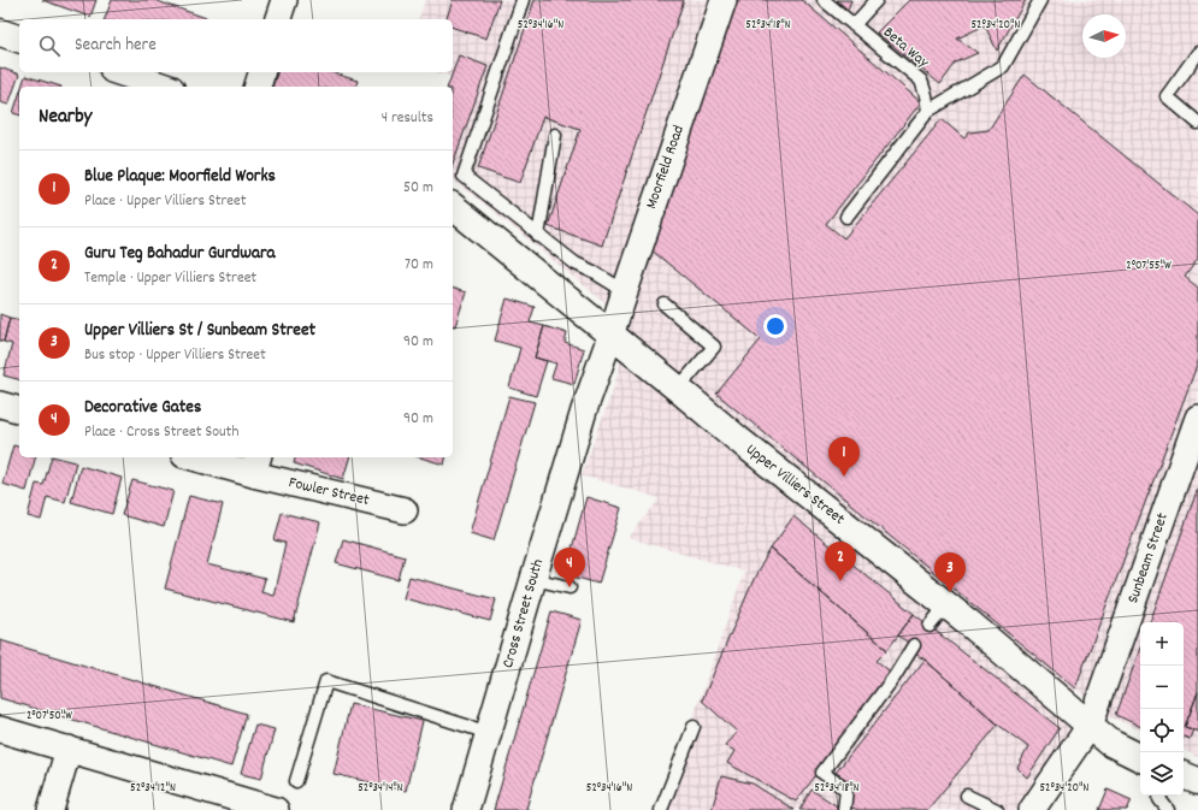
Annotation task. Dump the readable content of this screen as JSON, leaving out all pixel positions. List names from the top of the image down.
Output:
{
  "streets": {
    "street": [
      "Moorfield Road",
      "Upper Villiers Street",
      "Fowler Street",
      "Sunbeam Street",
      "Cross Street South"
    ],
    "lane": ["Beta Way"]
  },
  "crossings": [
    ["Moorfield Road", "Upper Villiers Street"],
    ["Moorfield Road", "Cross Street South"],
    ["Upper Villiers Street", "Sunbeam Street"],
    ["Upper Villiers Street", "Cross Street South"]
  ],
  "north": "right",
  "page": {
    "search": "Search here",
    "heading": ["Nearby", "4 results"],
    "list": [
      {
        "mark": "1",
        "name": "Blue Plaque: Moorfield Works",
        "note": "Place · Upper Villiers Street",
        "value": "50 m"
      },
      {
        "mark": "2",
        "name": "Guru Teg Bahadur Gurdwara",
        "note": "Temple · Upper Villiers Street",
        "value": "70 m"
      },
      {
        "mark": "3",
        "name": "Upper Villiers St / Sunbeam Street",
        "note": "Bus stop · Upper Villiers Street",
        "value": "90 m"
      },
      {
        "mark": "4",
        "name": "Decorative Gates",
        "note": "Place · Cross Street South",
        "value": "90 m"
      }
    ],
    "pins": [
      "1",
      "2",
      "4",
      "3"
    ],
    "map_buttons": ["+", "−"]
  },
  "coordinates": [
    "52°34'16\"N",
    "52°34'18\"N",
    "52°34'20\"N",
    "2°07'55\"W",
    "2°07'50\"W",
    "52°34'12\"N",
    "52°34'14\"N"
  ]
}
